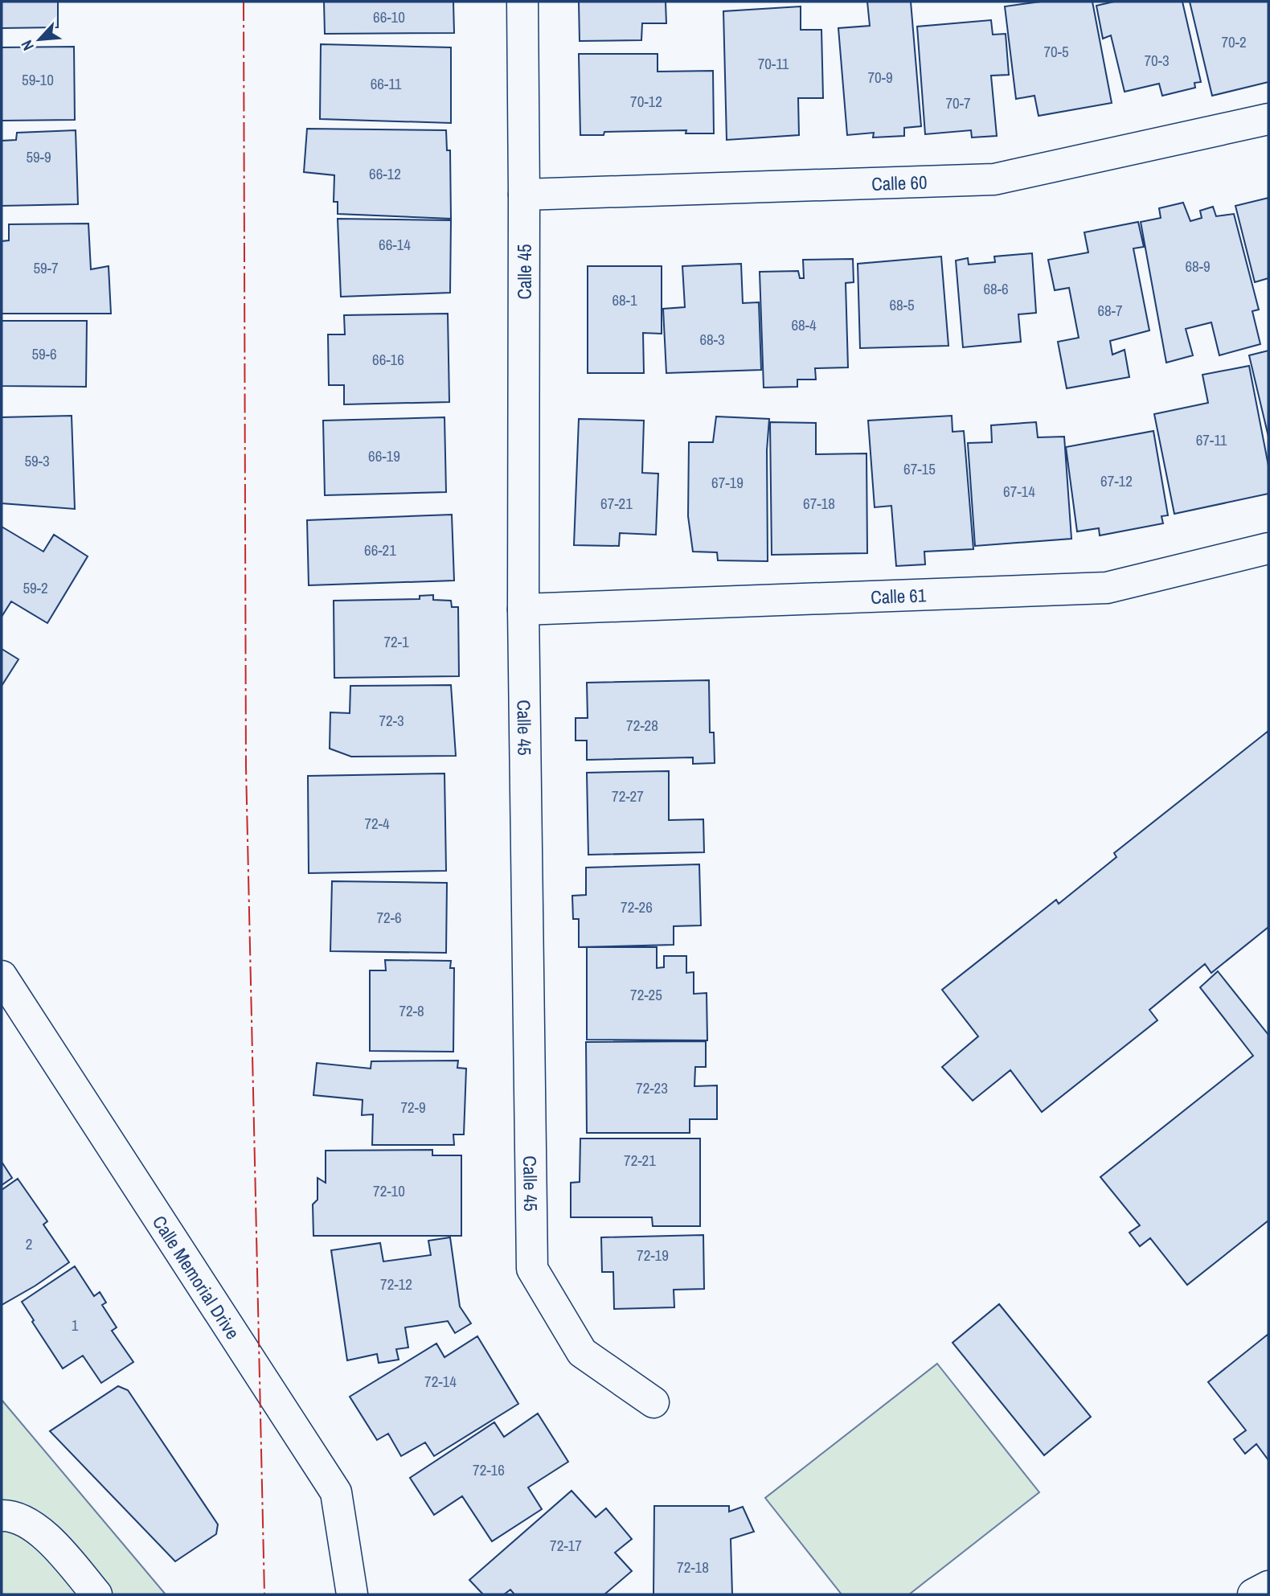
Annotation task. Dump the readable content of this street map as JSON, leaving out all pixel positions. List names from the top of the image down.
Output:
{
  "streets": {
    "street": [
      "Calle 60",
      "Calle 45",
      "Calle 61",
      "Calle Memorial Drive"
    ]
  },
  "crossings": [
    ["Calle 60", "Calle 45"],
    ["Calle 45", "Calle 61"]
  ],
  "house_numbers": [
    "66-10",
    "70-2",
    "70-5",
    "70-3",
    "70-11",
    "70-9",
    "59-10",
    "66-11",
    "70-12",
    "70-7",
    "59-9",
    "66-12",
    "66-14",
    "68-9",
    "59-7",
    "68-6",
    "68-1",
    "68-5",
    "68-7",
    "68-4",
    "68-3",
    "59-6",
    "66-16",
    "67-11",
    "66-19",
    "59-3",
    "67-15",
    "67-12",
    "67-19",
    "67-14",
    "67-21",
    "67-18",
    "66-21",
    "59-2",
    "72-1",
    "72-3",
    "72-28",
    "72-27",
    "72-4",
    "72-26",
    "72-6",
    "72-25",
    "72-8",
    "72-23",
    "72-9",
    "72-21",
    "72-10",
    "2",
    "72-19",
    "72-12",
    "1",
    "72-14",
    "72-16",
    "72-17",
    "72-18"
  ],
  "north": "bottom left"
}
